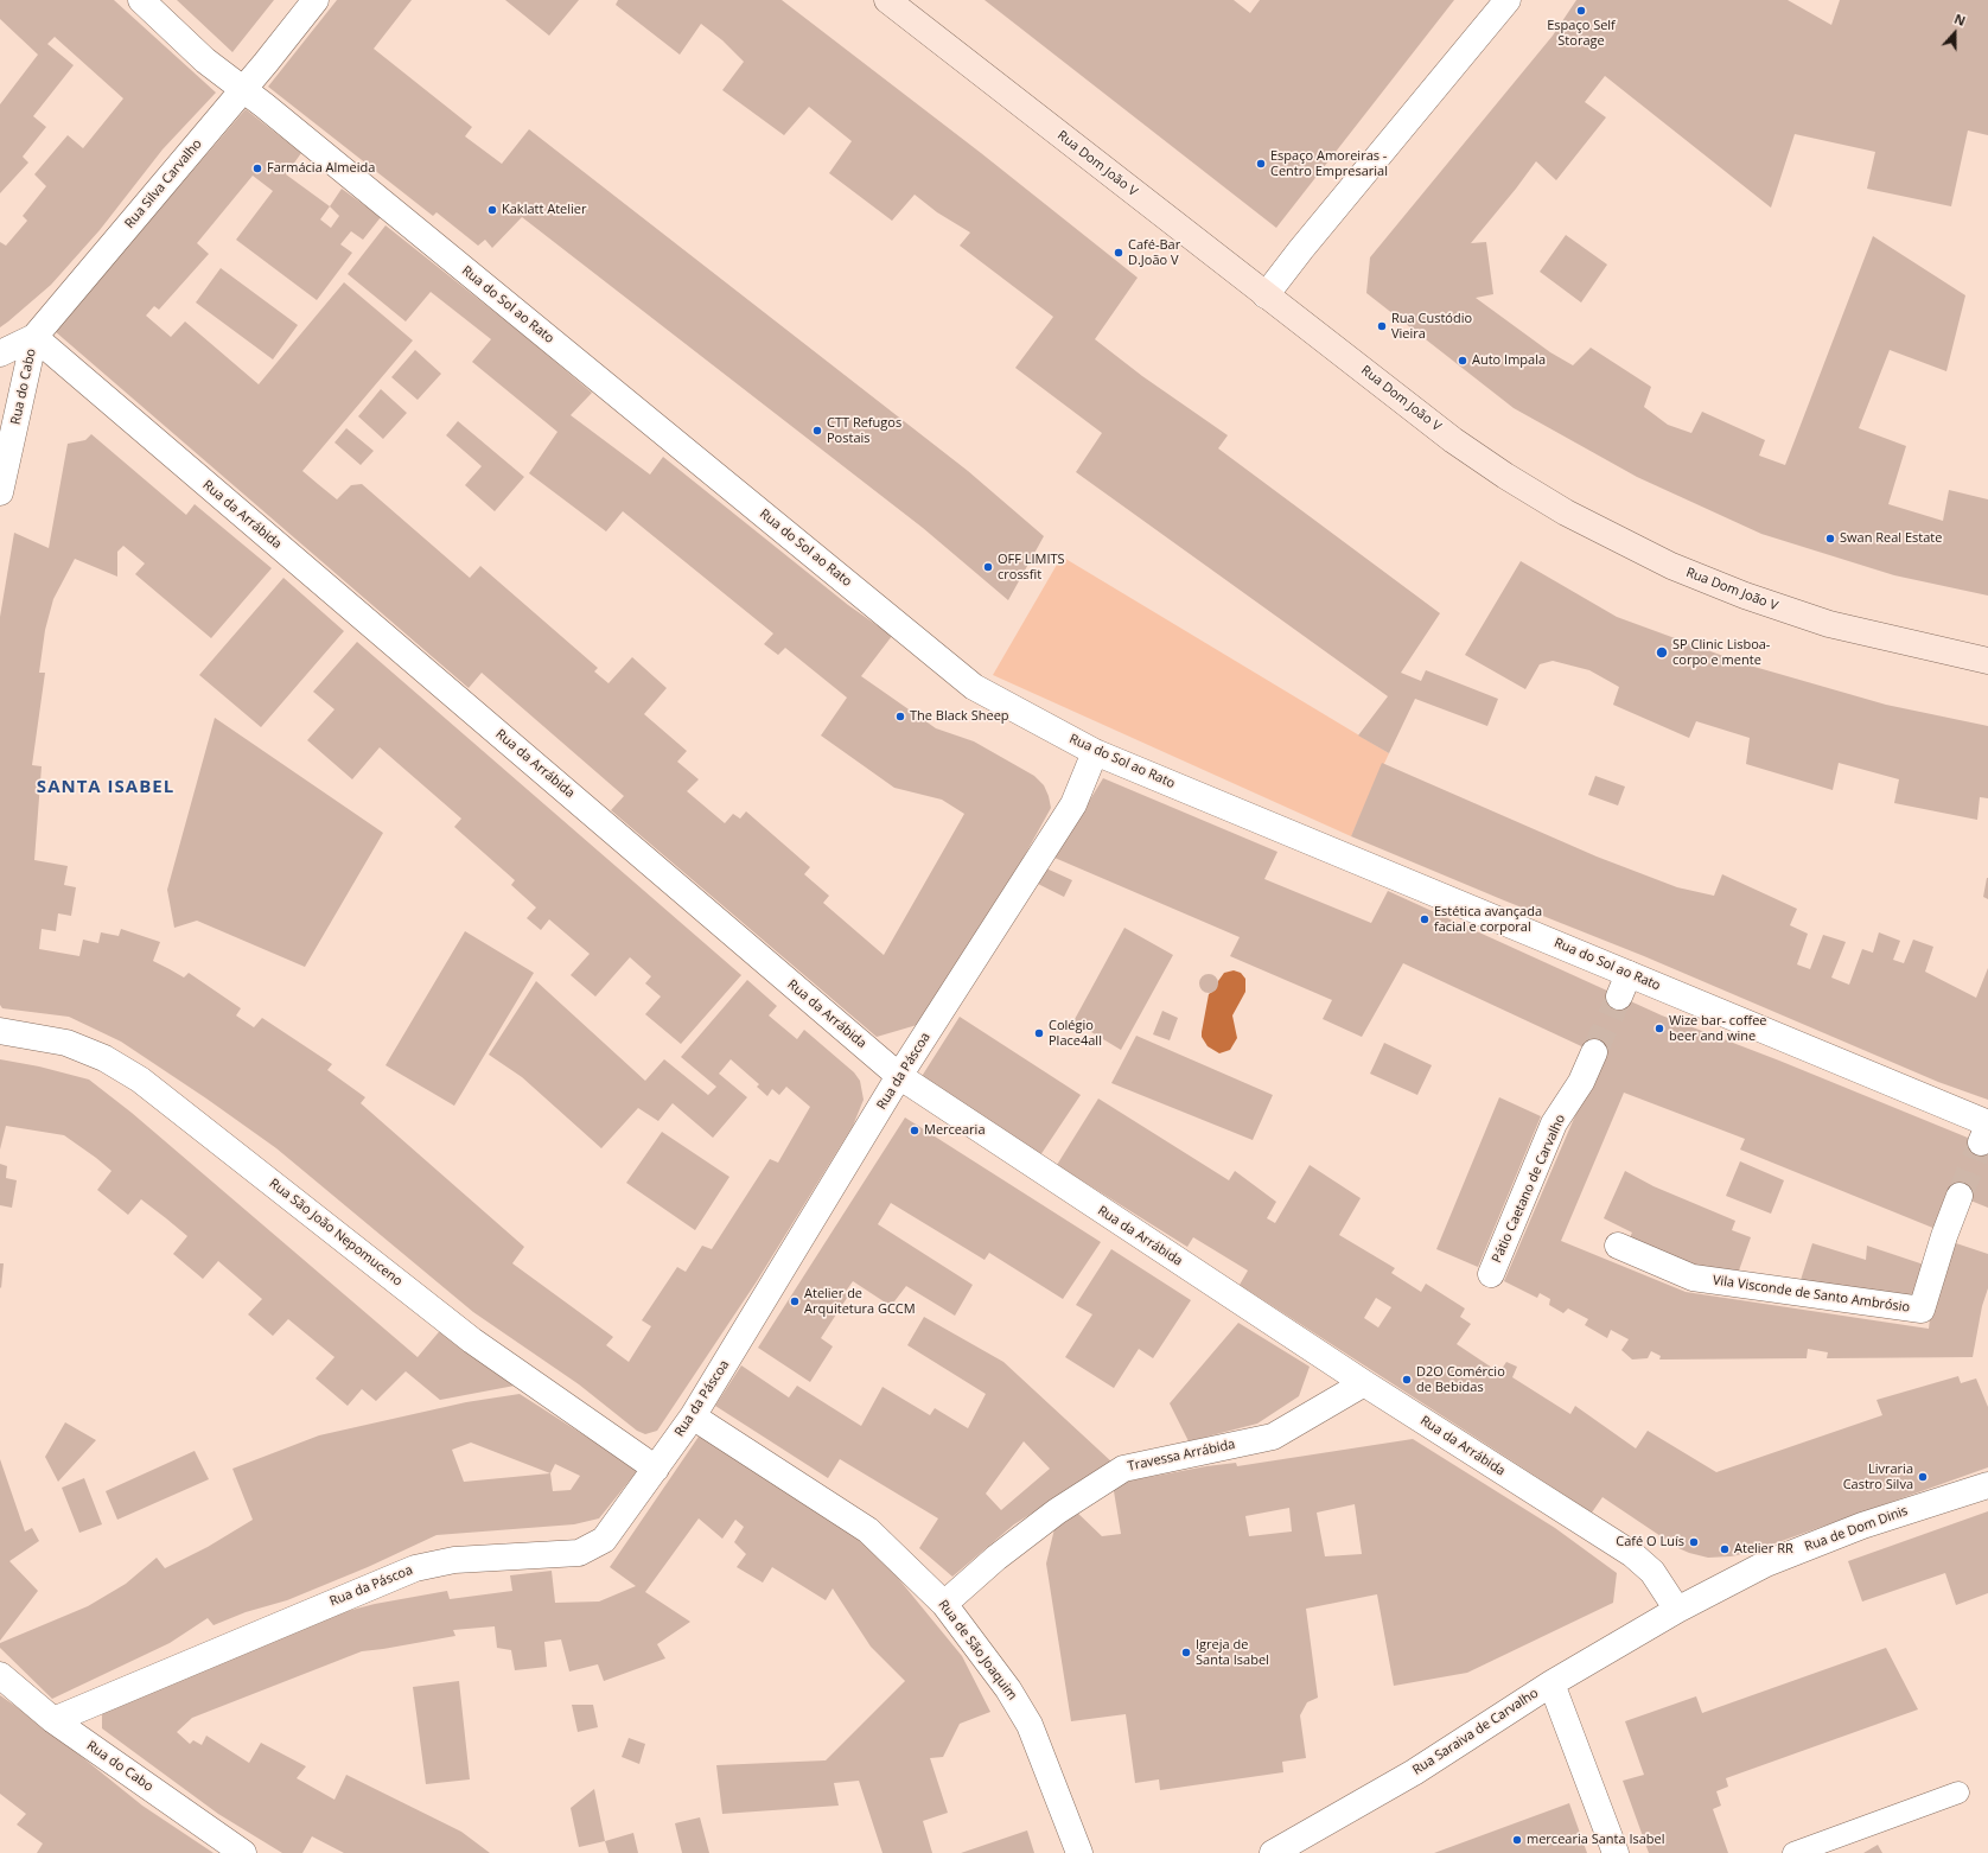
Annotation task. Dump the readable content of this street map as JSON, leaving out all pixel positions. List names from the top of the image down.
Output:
{
  "streets": {
    "main road": ["Rua Dom João V"],
    "street": [
      "Rua Silva Carvalho",
      "Rua do Sol ao Rato",
      "Rua do Cabo",
      "Rua da Arrábida",
      "Rua da Páscoa",
      "Pátio Caetano de Carvalho",
      "Rua São João Nepomuceno",
      "Vila Visconde de Santo Ambrósio",
      "Travessa Arrábida",
      "Rua de Dom Dinis",
      "Rua de São Joaquim",
      "Rua Saraiva de Carvalho"
    ]
  },
  "crossings": [
    ["Rua Silva Carvalho", "Rua do Sol ao Rato"],
    ["Rua Silva Carvalho", "Rua do Cabo"],
    ["Rua Silva Carvalho", "Rua da Arrábida"],
    ["Rua do Sol ao Rato", "Rua da Páscoa"],
    ["Rua do Cabo", "Rua da Arrábida"],
    ["Rua do Cabo", "Rua da Páscoa"],
    ["Rua da Arrábida", "Rua da Páscoa"],
    ["Rua da Arrábida", "Travessa Arrábida"],
    ["Rua da Arrábida", "Rua de Dom Dinis"],
    ["Rua da Arrábida", "Rua Saraiva de Carvalho"],
    ["Rua da Páscoa", "Rua São João Nepomuceno"],
    ["Rua da Páscoa", "Rua de São Joaquim"],
    ["Travessa Arrábida", "Rua de São Joaquim"],
    ["Rua de Dom Dinis", "Rua Saraiva de Carvalho"]
  ],
  "districts": ["SANTA ISABEL"],
  "places": [
    "Espaço Self Storage",
    "Espaço Amoreiras - Centro Empresarial",
    "Farmácia Almeida",
    "Kaklatt Atelier",
    "Café-Bar D.João V",
    "Rua Custódio Vieira",
    "Auto Impala",
    "CTT Refugos Postais",
    "Swan Real Estate",
    "OFF LIMITS crossfit",
    "SP Clinic Lisboa- corpo e mente",
    "The Black Sheep",
    "Estética avançada facial e corporal",
    "Wize bar- coffee beer and wine",
    "Colégio Place4all",
    "Mercearia",
    "Atelier de Arquitetura GCCM",
    "D2O Comércio de Bebidas",
    "Livraria Castro Silva",
    "Café O Luís",
    "Atelier RR",
    "Igreja de Santa Isabel",
    "mercearia Santa Isabel"
  ],
  "north": "top"
}
